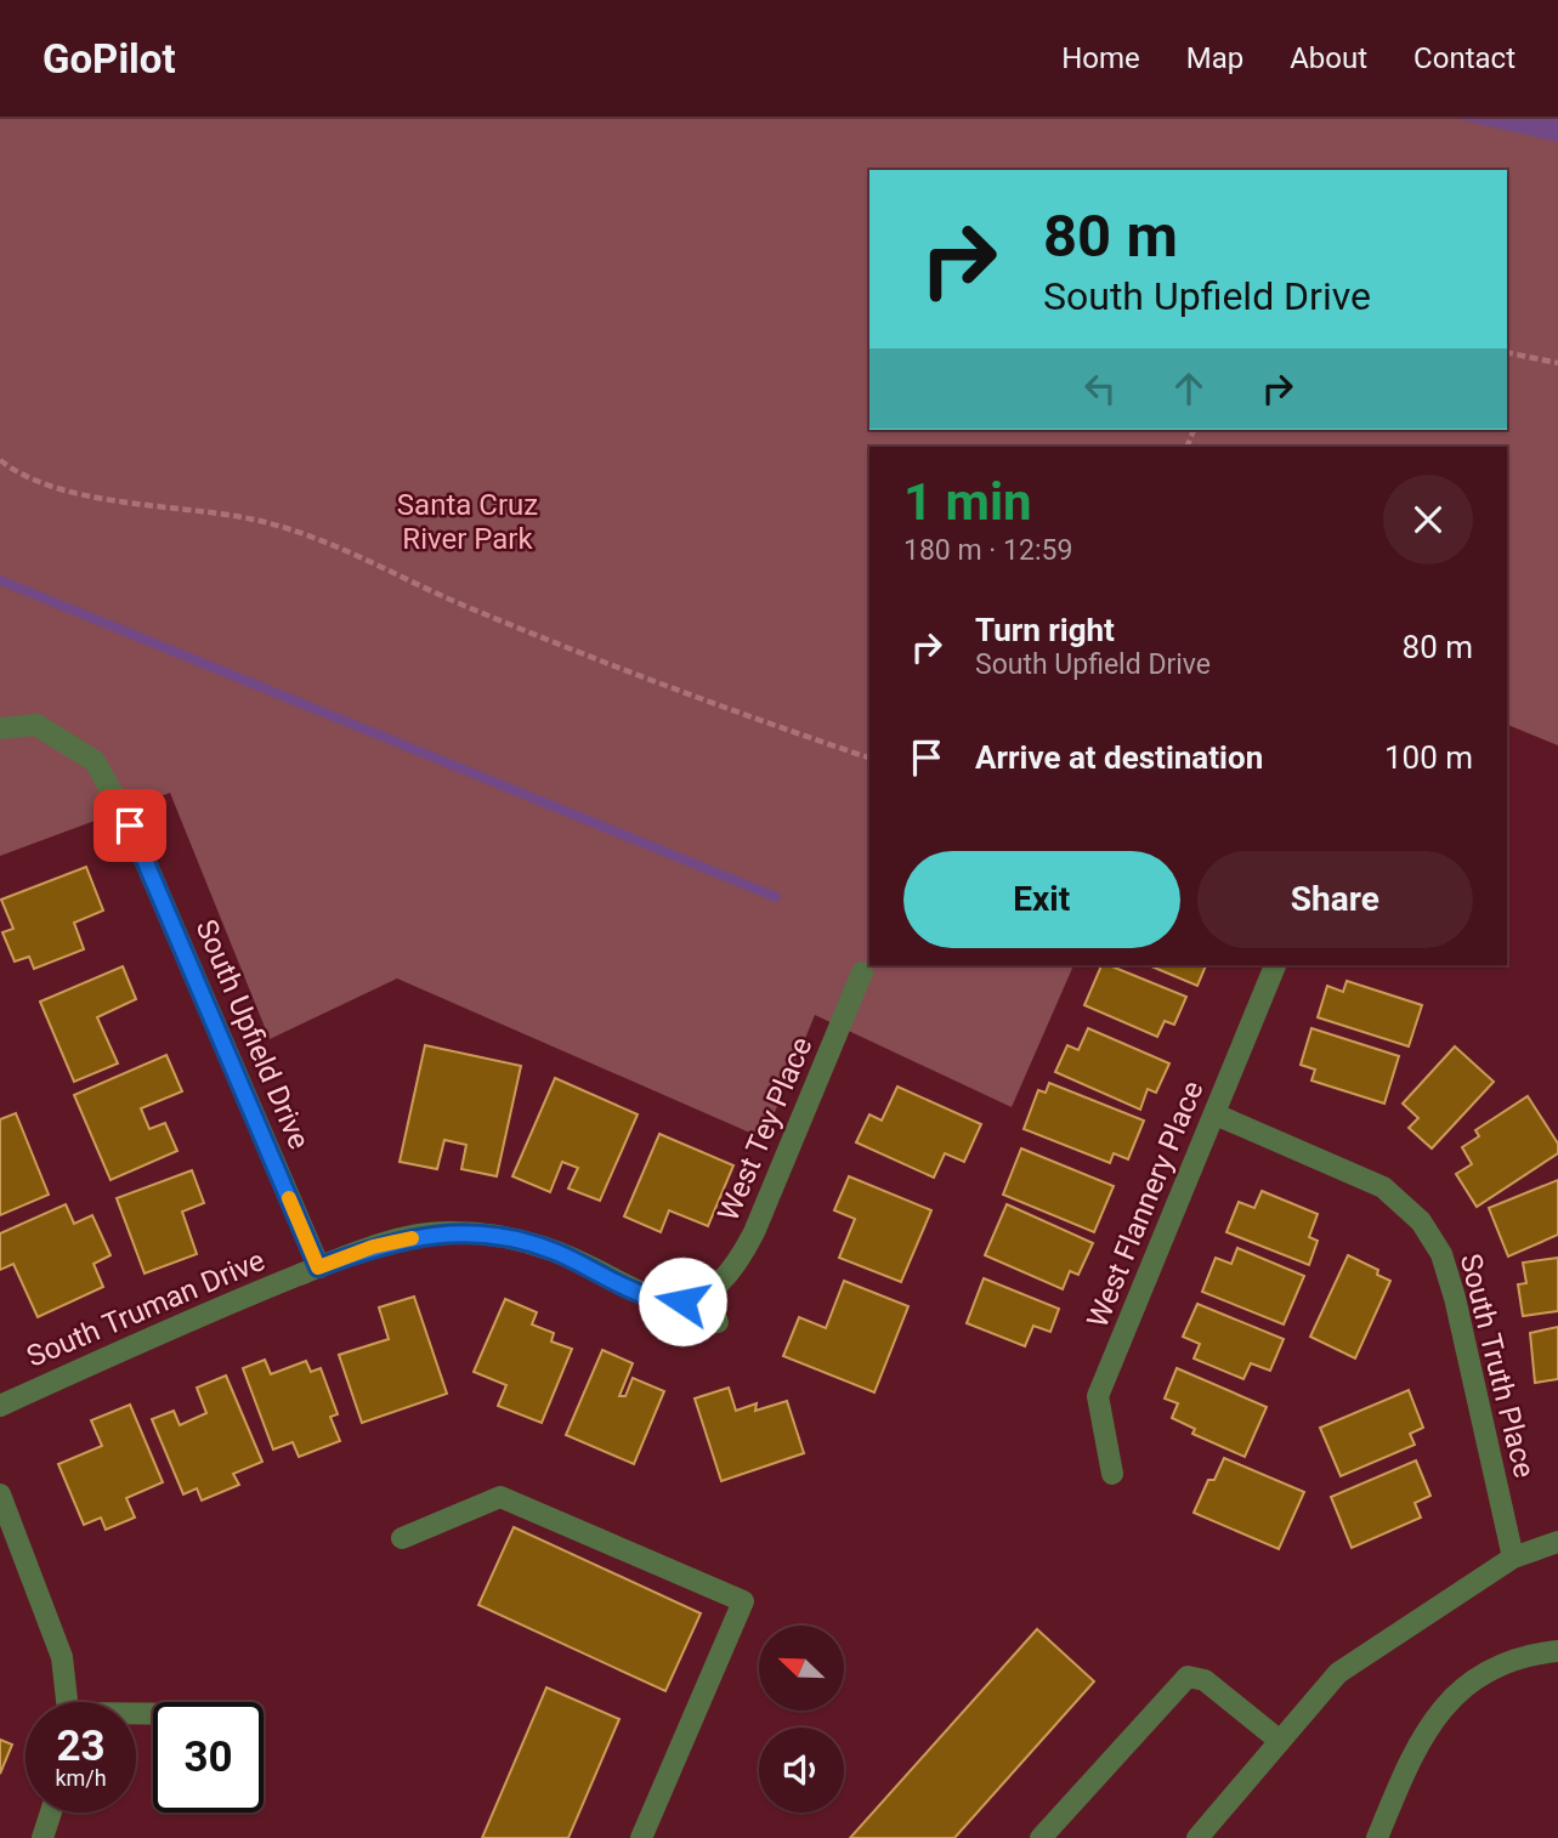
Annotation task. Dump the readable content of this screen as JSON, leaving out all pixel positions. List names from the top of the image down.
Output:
{
  "streets": {
    "street": [
      "South Upfield Drive",
      "West Tey Place",
      "West Flannery Place",
      "South Truman Drive",
      "South Truth Place"
    ]
  },
  "crossings": [
    ["South Upfield Drive", "South Truman Drive"],
    ["West Tey Place", "South Truman Drive"],
    ["West Flannery Place", "South Truth Place"]
  ],
  "parks": ["Santa Cruz River Park"],
  "north": "top left",
  "page": {
    "header": "GoPilot",
    "nav": [
      "Home",
      "Map",
      "About",
      "Contact"
    ],
    "turn": ["80 m", "South Upfield Drive"],
    "heading": ["1 min", "180 m · 12:59"],
    "list": [
      {
        "name": "Turn right",
        "note": "South Upfield Drive",
        "value": "80 m"
      },
      {
        "name": "Arrive at destination",
        "value": "100 m"
      }
    ],
    "buttons": ["Exit", "Share"],
    "speed": "23 km/h",
    "limit": "30"
  }
}
